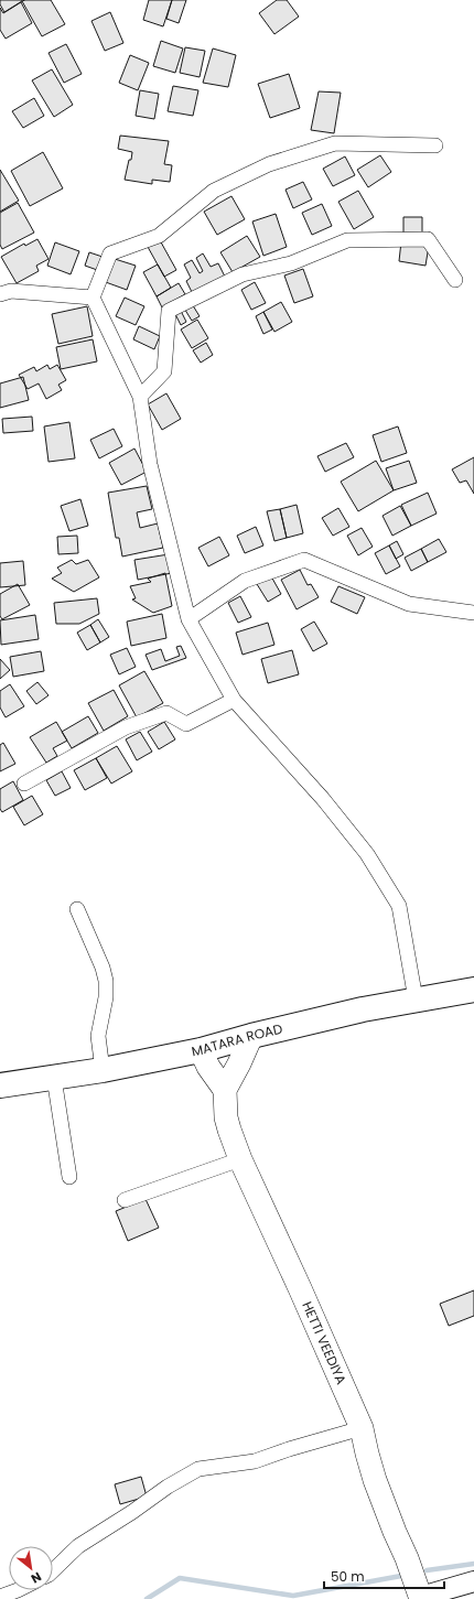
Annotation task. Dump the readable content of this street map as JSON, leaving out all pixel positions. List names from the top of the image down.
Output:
{
  "streets": {
    "highway": ["MATARA ROAD"],
    "main road": ["HETTI VEEDIYA"]
  },
  "scale_bar": "50 m",
  "north": "bottom right"
}
